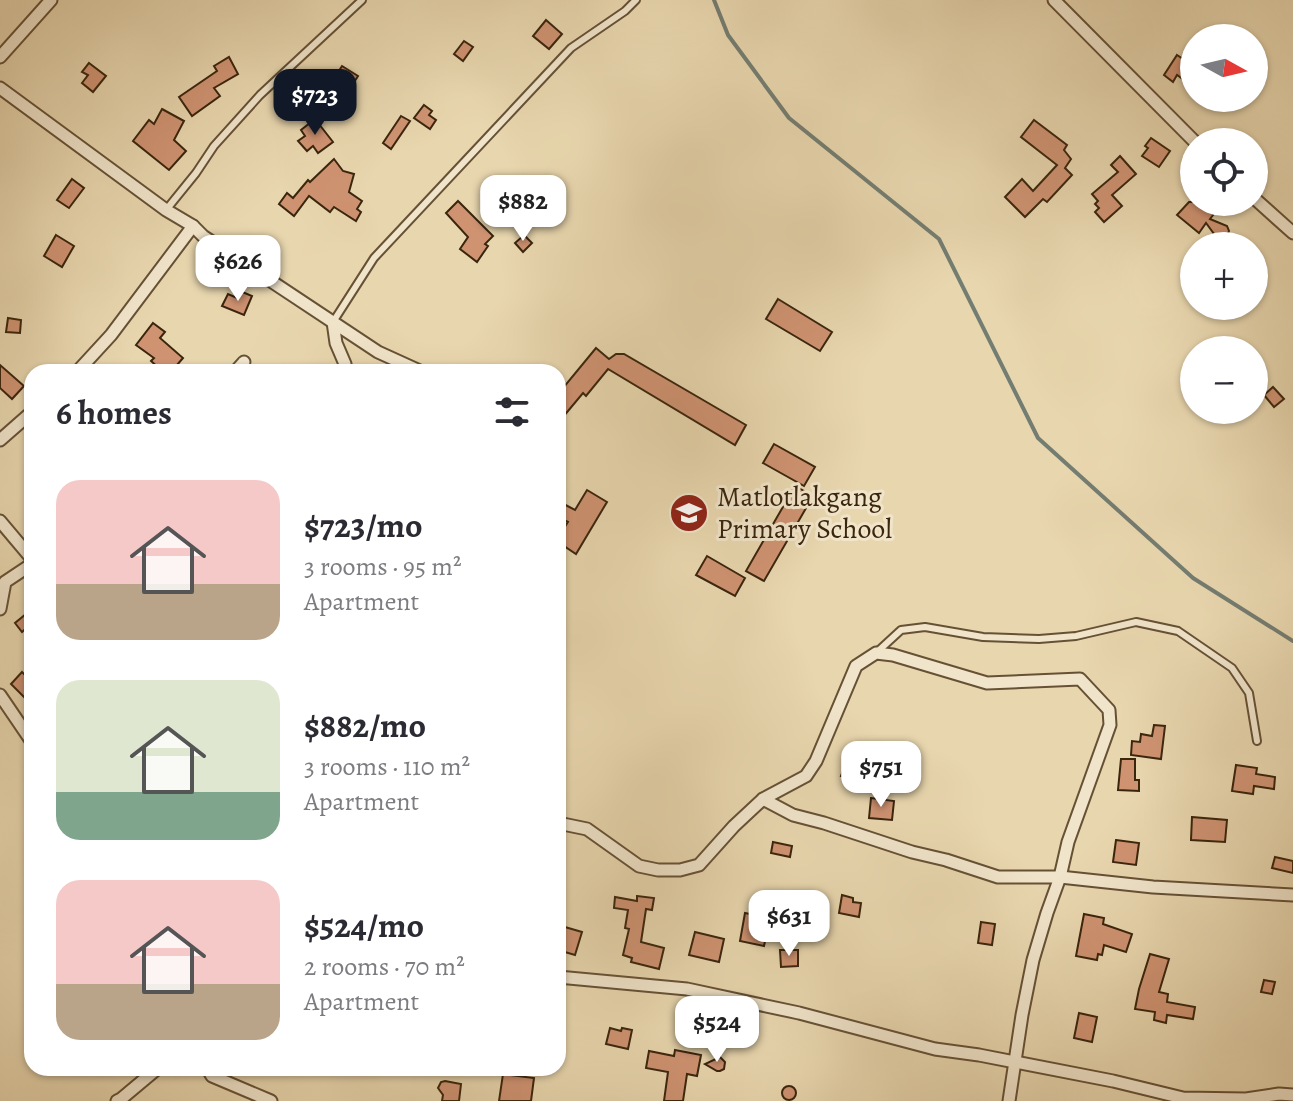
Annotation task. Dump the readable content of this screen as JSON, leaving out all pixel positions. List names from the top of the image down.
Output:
{
  "places": {
    "school or university": ["Matlotlakgang Primary School"]
  },
  "north": "right",
  "page": {
    "map_buttons": ["+", "−"],
    "price": [
      "$723",
      "$882",
      "$626",
      "$751",
      "$631",
      "$524"
    ],
    "heading": "6 homes",
    "list": [
      {
        "name": "$723/mo",
        "note": "3 rooms · 95 m² · Apartment"
      },
      {
        "name": "$882/mo",
        "note": "3 rooms · 110 m² · Apartment"
      },
      {
        "name": "$524/mo",
        "note": "2 rooms · 70 m² · Apartment"
      }
    ]
  }
}
